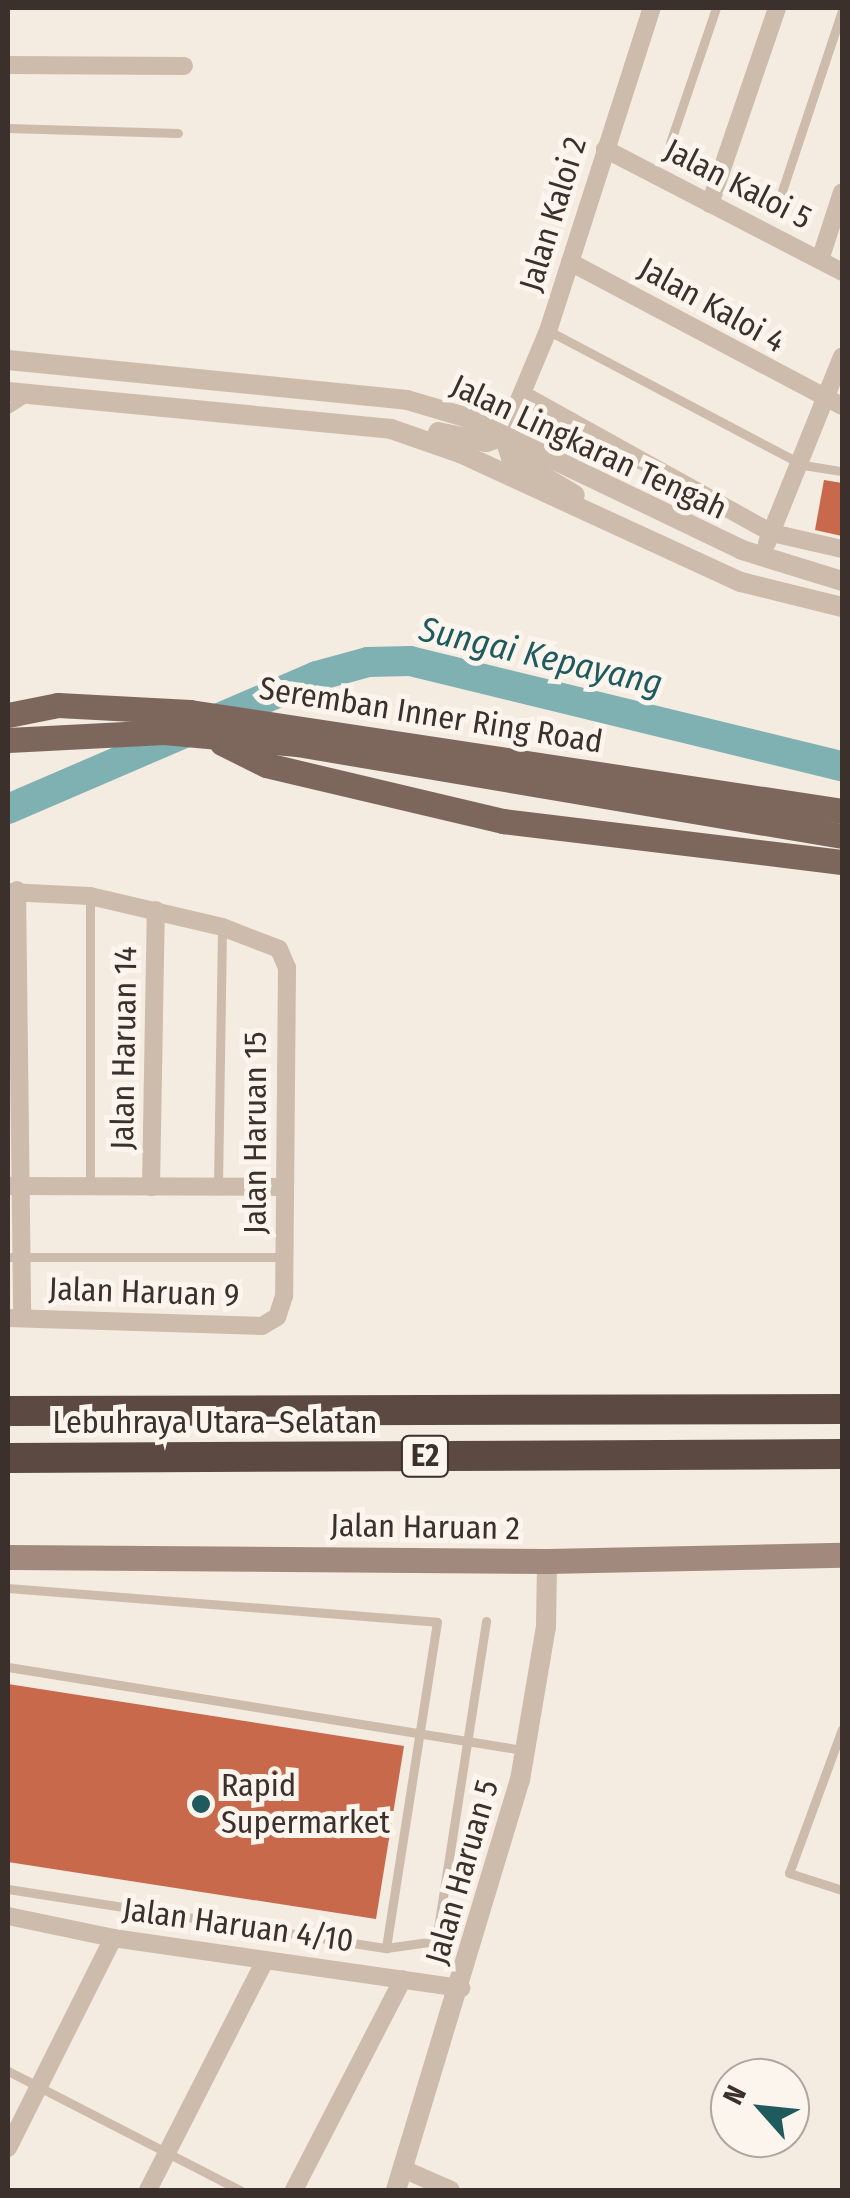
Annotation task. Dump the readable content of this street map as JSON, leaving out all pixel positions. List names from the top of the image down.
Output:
{
  "streets": {
    "highway": ["Lebuhraya Utara–Selatan", "E2"],
    "main road": ["Seremban Inner Ring Road", "Jalan Haruan 2"],
    "street": [
      "Jalan Kaloi 5",
      "Jalan Kaloi 2",
      "Jalan Kaloi 4",
      "Jalan Lingkaran Tengah",
      "Jalan Haruan 14",
      "Jalan Haruan 15",
      "Jalan Haruan 9",
      "Jalan Haruan 5",
      "Jalan Haruan 4/10"
    ]
  },
  "crossings": [
    ["Jalan Kaloi 5", "Jalan Kaloi 2"],
    ["Jalan Kaloi 2", "Jalan Kaloi 4"],
    ["Jalan Kaloi 2", "Jalan Lingkaran Tengah"],
    ["Jalan Haruan 15", "Jalan Haruan 9"],
    ["Jalan Haruan 2", "Jalan Haruan 5"],
    ["Jalan Haruan 5", "Jalan Haruan 4/10"]
  ],
  "water": ["Sungai Kepayang"],
  "places": ["Rapid Supermarket"],
  "north": "top left"
}
